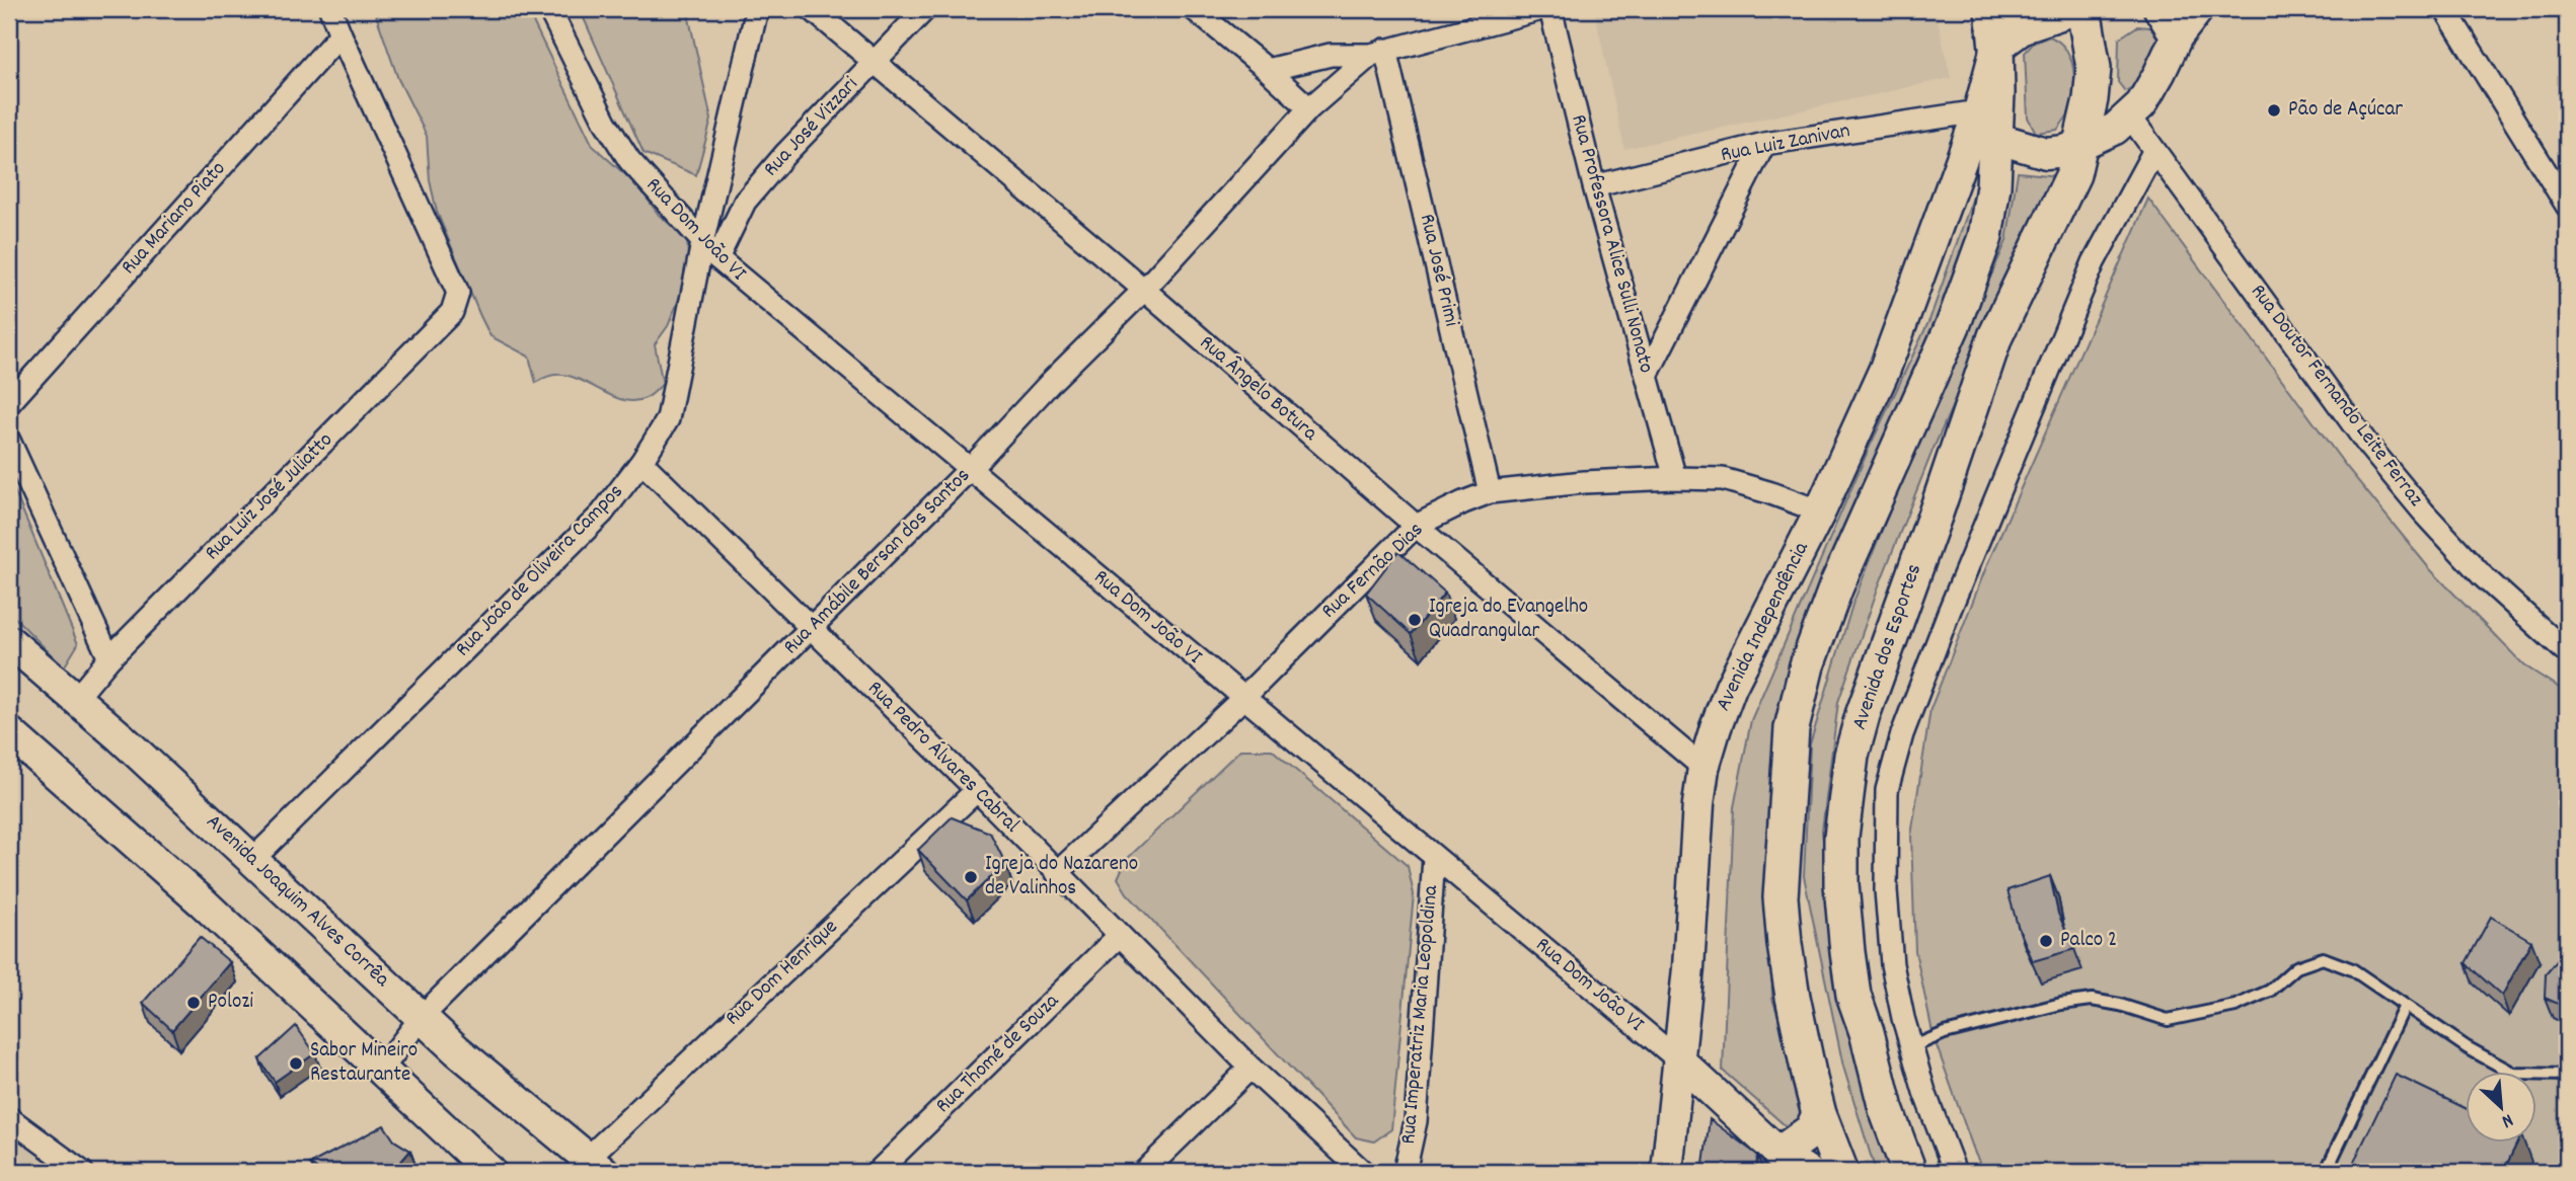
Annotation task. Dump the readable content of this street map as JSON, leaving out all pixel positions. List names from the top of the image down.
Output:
{
  "streets": {
    "main road": ["Avenida dos Esportes"],
    "street": [
      "Rua José Vizzari",
      "Rua Luiz Zanivan",
      "Rua Mariano Piato",
      "Rua Dom João VI",
      "Rua Professora Alice Sulli Nonato",
      "Rua José Primi",
      "Rua Ângelo Botura",
      "Rua Doutor Fernando Leite Ferraz",
      "Rua Luiz José Juliatto",
      "Rua Amábile Bersan dos Santos",
      "Rua João de Oliveira Campos",
      "Rua Fernão Dias",
      "Avenida Independência",
      "Rua Pedro Álvares Cabral",
      "Avenida Joaquim Alves Corrêa",
      "Rua Dom Henrique",
      "Rua Imperatriz Maria Leopoldina",
      "Rua Thomé de Souza"
    ]
  },
  "crossings": [
    ["Rua José Vizzari", "Rua Dom João VI"],
    ["Rua José Vizzari", "Rua Ângelo Botura"],
    ["Rua José Vizzari", "Rua João de Oliveira Campos"],
    ["Rua Luiz Zanivan", "Rua Professora Alice Sulli Nonato"],
    ["Rua Luiz Zanivan", "Avenida Independência"],
    ["Rua Mariano Piato", "Rua Luiz José Juliatto"],
    ["Rua Dom João VI", "Rua Amábile Bersan dos Santos"],
    ["Rua Dom João VI", "Rua João de Oliveira Campos"],
    ["Rua Dom João VI", "Rua Fernão Dias"],
    ["Rua Dom João VI", "Avenida Independência"],
    ["Rua Dom João VI", "Rua Imperatriz Maria Leopoldina"],
    ["Rua Professora Alice Sulli Nonato", "Rua Fernão Dias"],
    ["Rua José Primi", "Rua Amábile Bersan dos Santos"],
    ["Rua José Primi", "Rua Fernão Dias"],
    ["Rua Ângelo Botura", "Rua Amábile Bersan dos Santos"],
    ["Rua Ângelo Botura", "Rua Fernão Dias"],
    ["Rua Ângelo Botura", "Avenida Independência"],
    ["Rua Luiz José Juliatto", "Avenida Joaquim Alves Corrêa"],
    ["Rua Amábile Bersan dos Santos", "Rua Pedro Álvares Cabral"],
    ["Rua Amábile Bersan dos Santos", "Avenida Joaquim Alves Corrêa"],
    ["Rua João de Oliveira Campos", "Rua Pedro Álvares Cabral"],
    ["Rua João de Oliveira Campos", "Avenida Joaquim Alves Corrêa"],
    ["Rua Fernão Dias", "Avenida Independência"],
    ["Rua Fernão Dias", "Rua Pedro Álvares Cabral"],
    ["Rua Pedro Álvares Cabral", "Rua Dom Henrique"],
    ["Rua Pedro Álvares Cabral", "Rua Thomé de Souza"],
    ["Avenida Joaquim Alves Corrêa", "Rua Dom Henrique"]
  ],
  "places": [
    "Pão de Açúcar",
    "Igreja do Evangelho Quadrangular",
    "Igreja do Nazareno de Valinhos",
    "Palco 2",
    "Polozi",
    "Sabor Mineiro Restaurante"
  ],
  "north": "bottom right"
}
